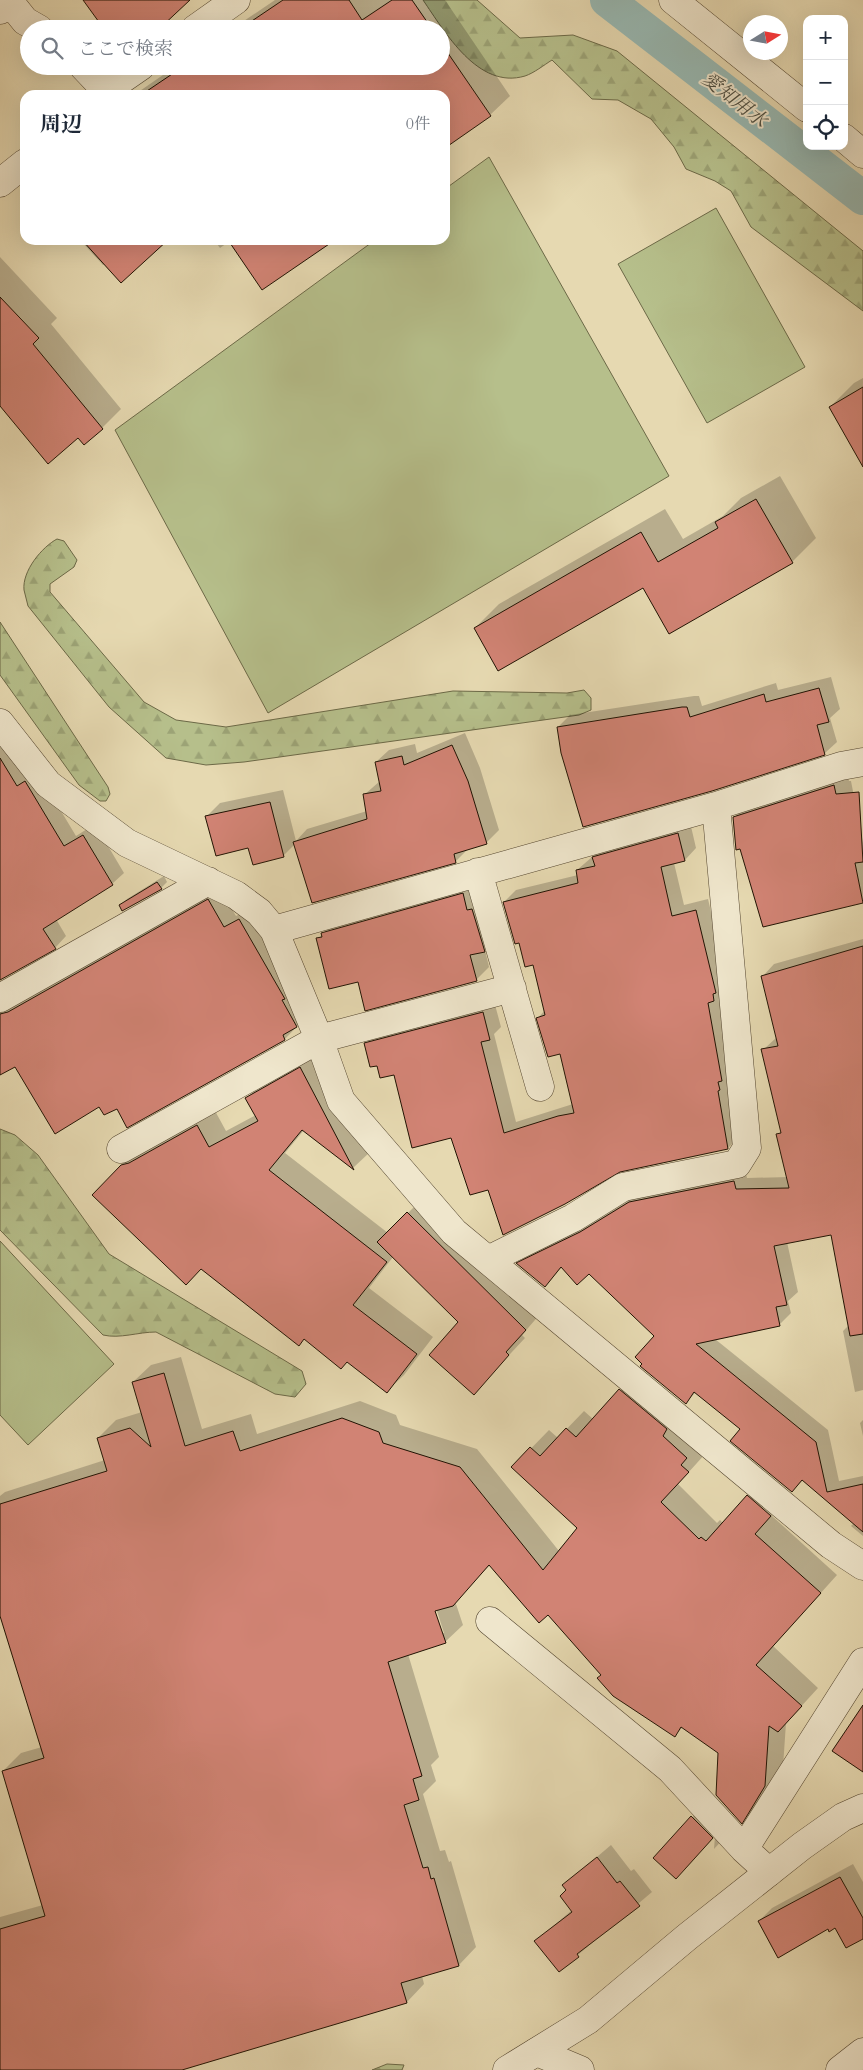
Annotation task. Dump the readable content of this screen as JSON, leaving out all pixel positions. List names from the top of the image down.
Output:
{
  "water": ["愛知用水"],
  "north": "right",
  "page": {
    "map_buttons": ["+", "−"],
    "search": "ここで検索",
    "heading": ["周辺", "0件"]
  }
}
